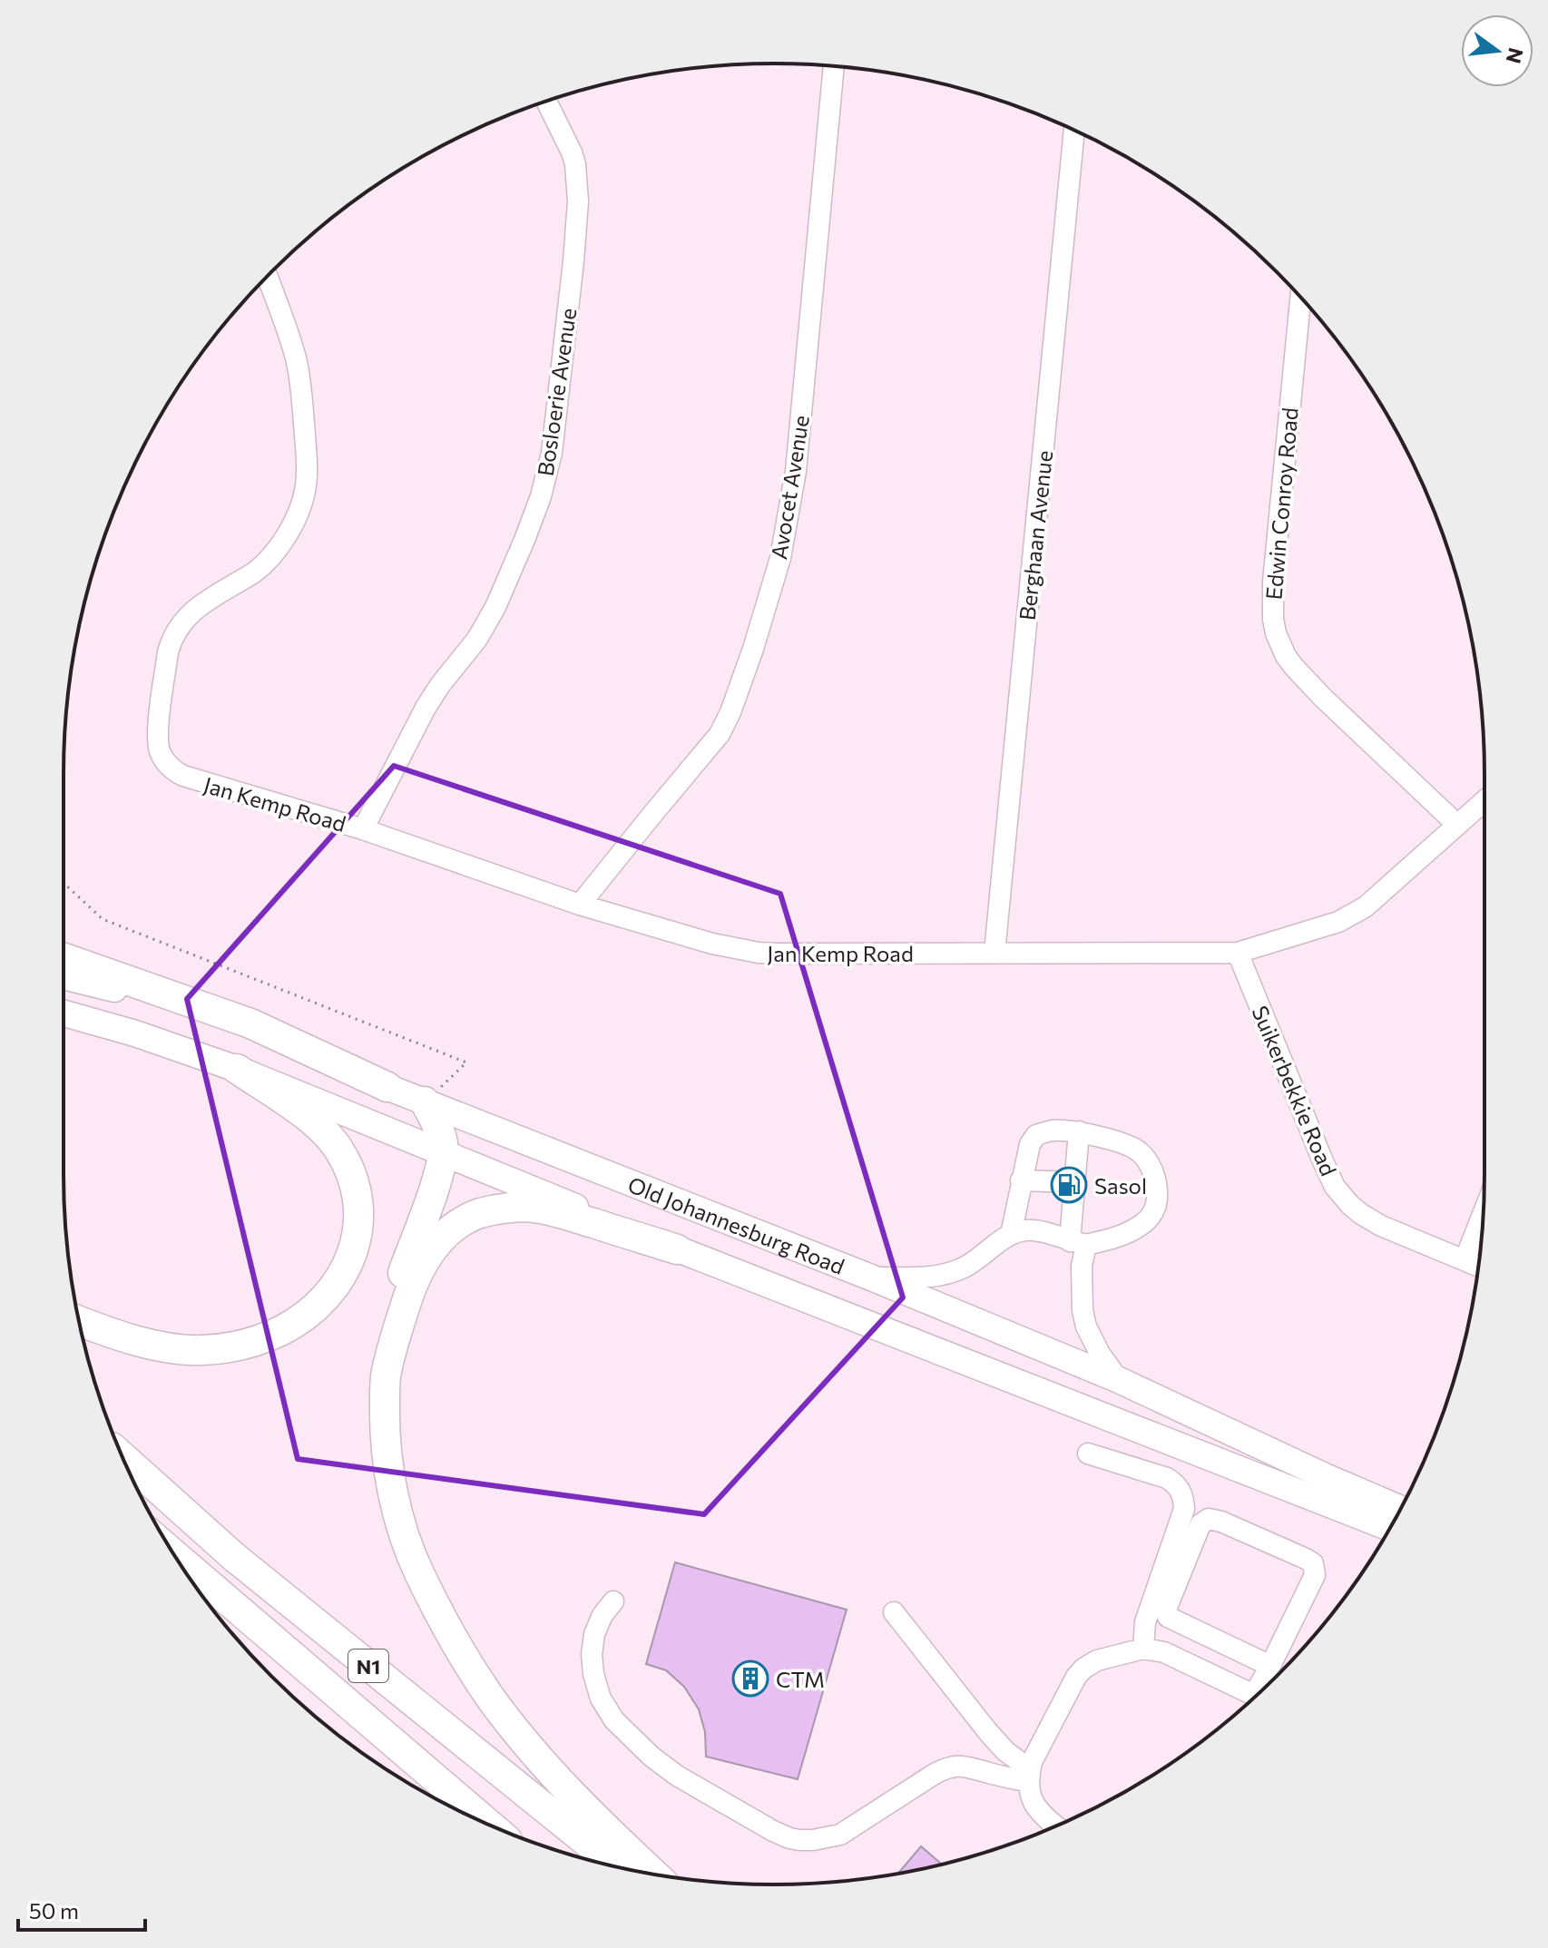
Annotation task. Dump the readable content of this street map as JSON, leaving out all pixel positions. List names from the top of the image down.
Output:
{
  "streets": {
    "highway": ["N1"],
    "main road": ["Old Johannesburg Road"],
    "street": [
      "Bosloerie Avenue",
      "Avocet Avenue",
      "Edwin Conroy Road",
      "Berghaan Avenue",
      "Jan Kemp Road",
      "Suikerbekkie Road"
    ]
  },
  "crossings": [
    ["Bosloerie Avenue", "Jan Kemp Road"],
    ["Avocet Avenue", "Jan Kemp Road"],
    ["Edwin Conroy Road", "Jan Kemp Road"],
    ["Berghaan Avenue", "Jan Kemp Road"],
    ["Jan Kemp Road", "Suikerbekkie Road"]
  ],
  "places": {
    "fuel station": ["Sasol"],
    "building": ["CTM"]
  },
  "scale_bar": "50 m",
  "north": "right"
}
